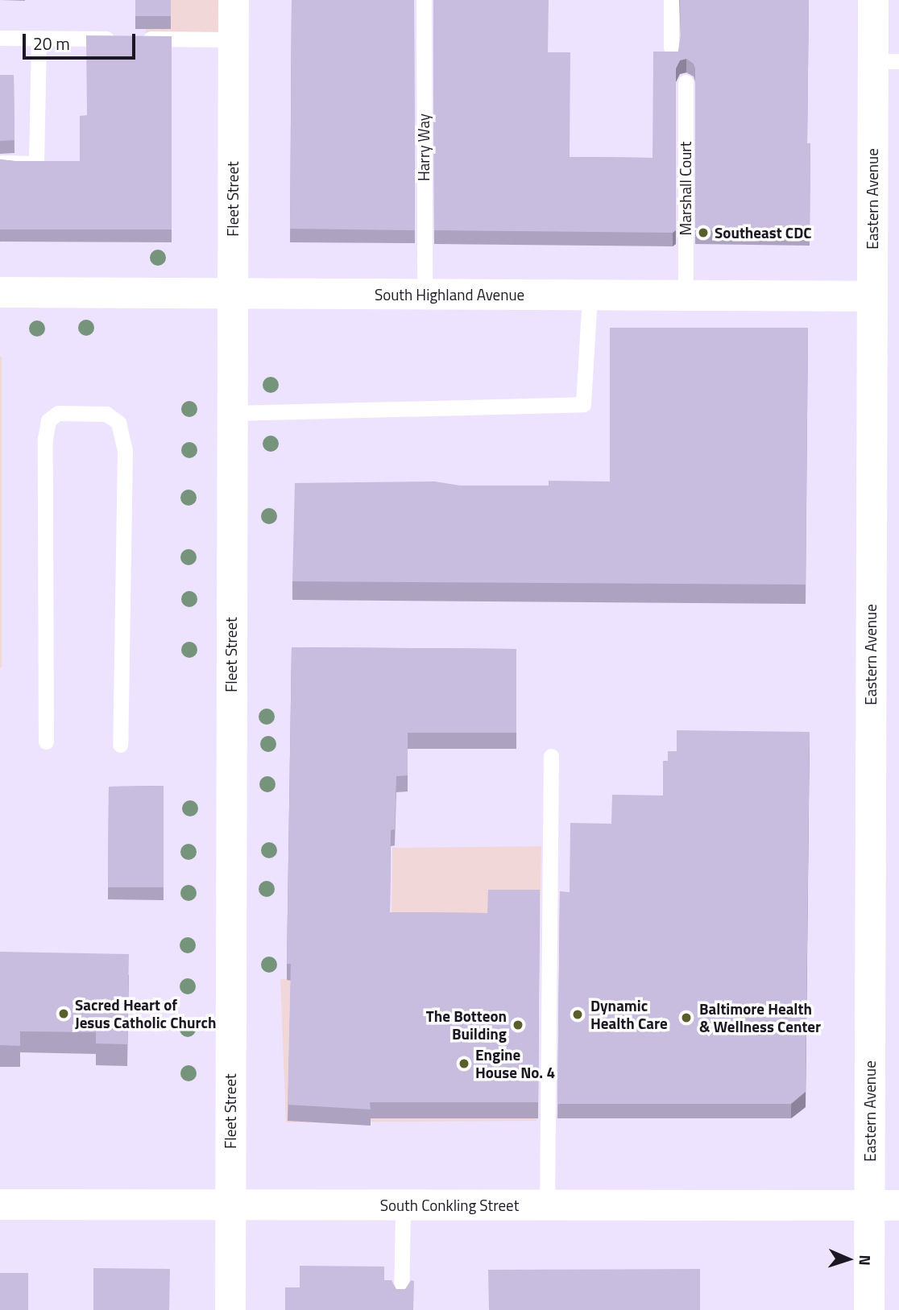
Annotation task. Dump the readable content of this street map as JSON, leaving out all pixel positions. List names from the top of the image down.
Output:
{
  "streets": {
    "street": [
      "Fleet Street",
      "Eastern Avenue",
      "South Highland Avenue",
      "South Conkling Street"
    ],
    "lane": ["Harry Way", "Marshall Court"]
  },
  "crossings": [
    ["Harry Way", "South Highland Avenue"],
    ["Marshall Court", "South Highland Avenue"],
    ["Fleet Street", "South Highland Avenue"],
    ["Fleet Street", "South Conkling Street"],
    ["Eastern Avenue", "South Highland Avenue"],
    ["Eastern Avenue", "South Conkling Street"]
  ],
  "places": [
    "Southeast CDC",
    "Sacred Heart of Jesus Catholic Church",
    "Dynamic Health Care",
    "Baltimore Health & Wellness Center",
    "The Botteon Building",
    "Engine House No. 4"
  ],
  "scale_bar": "20 m",
  "north": "right"
}
